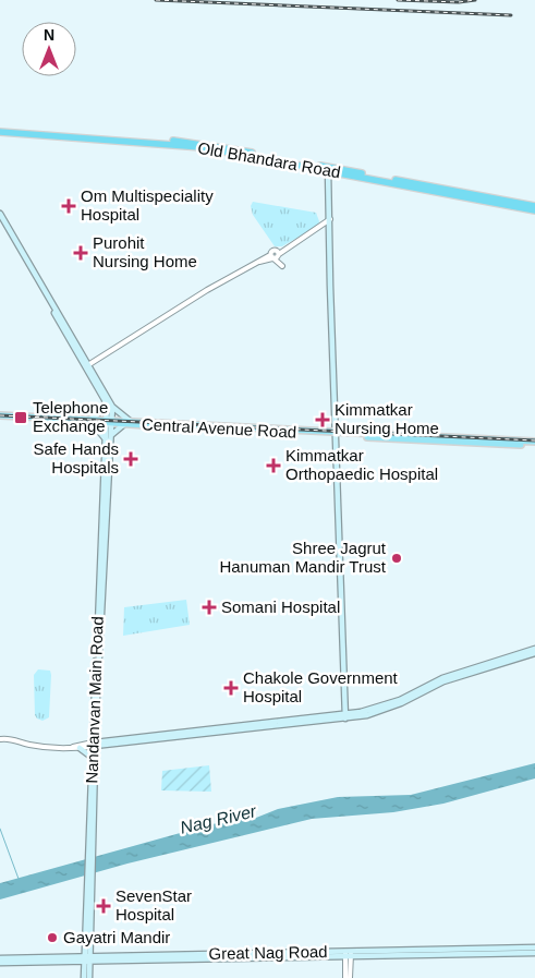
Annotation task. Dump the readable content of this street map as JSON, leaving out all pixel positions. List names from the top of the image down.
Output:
{
  "streets": {
    "highway": ["Old Bhandara Road"],
    "main road": ["Nandanvan Main Road", "Great Nag Road"]
  },
  "crossings": [
    ["Nandanvan Main Road", "Great Nag Road"]
  ],
  "water": ["Nag River"],
  "places": {
    "health": [
      "Om Multispeciality Hospital",
      "Purohit Nursing Home",
      "Kimmatkar Nursing Home",
      "Safe Hands Hospitals",
      "Kimmatkar Orthopaedic Hospital",
      "Somani Hospital",
      "Chakole Government Hospital",
      "SevenStar Hospital"
    ],
    "transit": ["Telephone Exchange"],
    "other": ["Shree Jagrut Hanuman Mandir Trust", "Gayatri Mandir"]
  },
  "north": "top"
}
